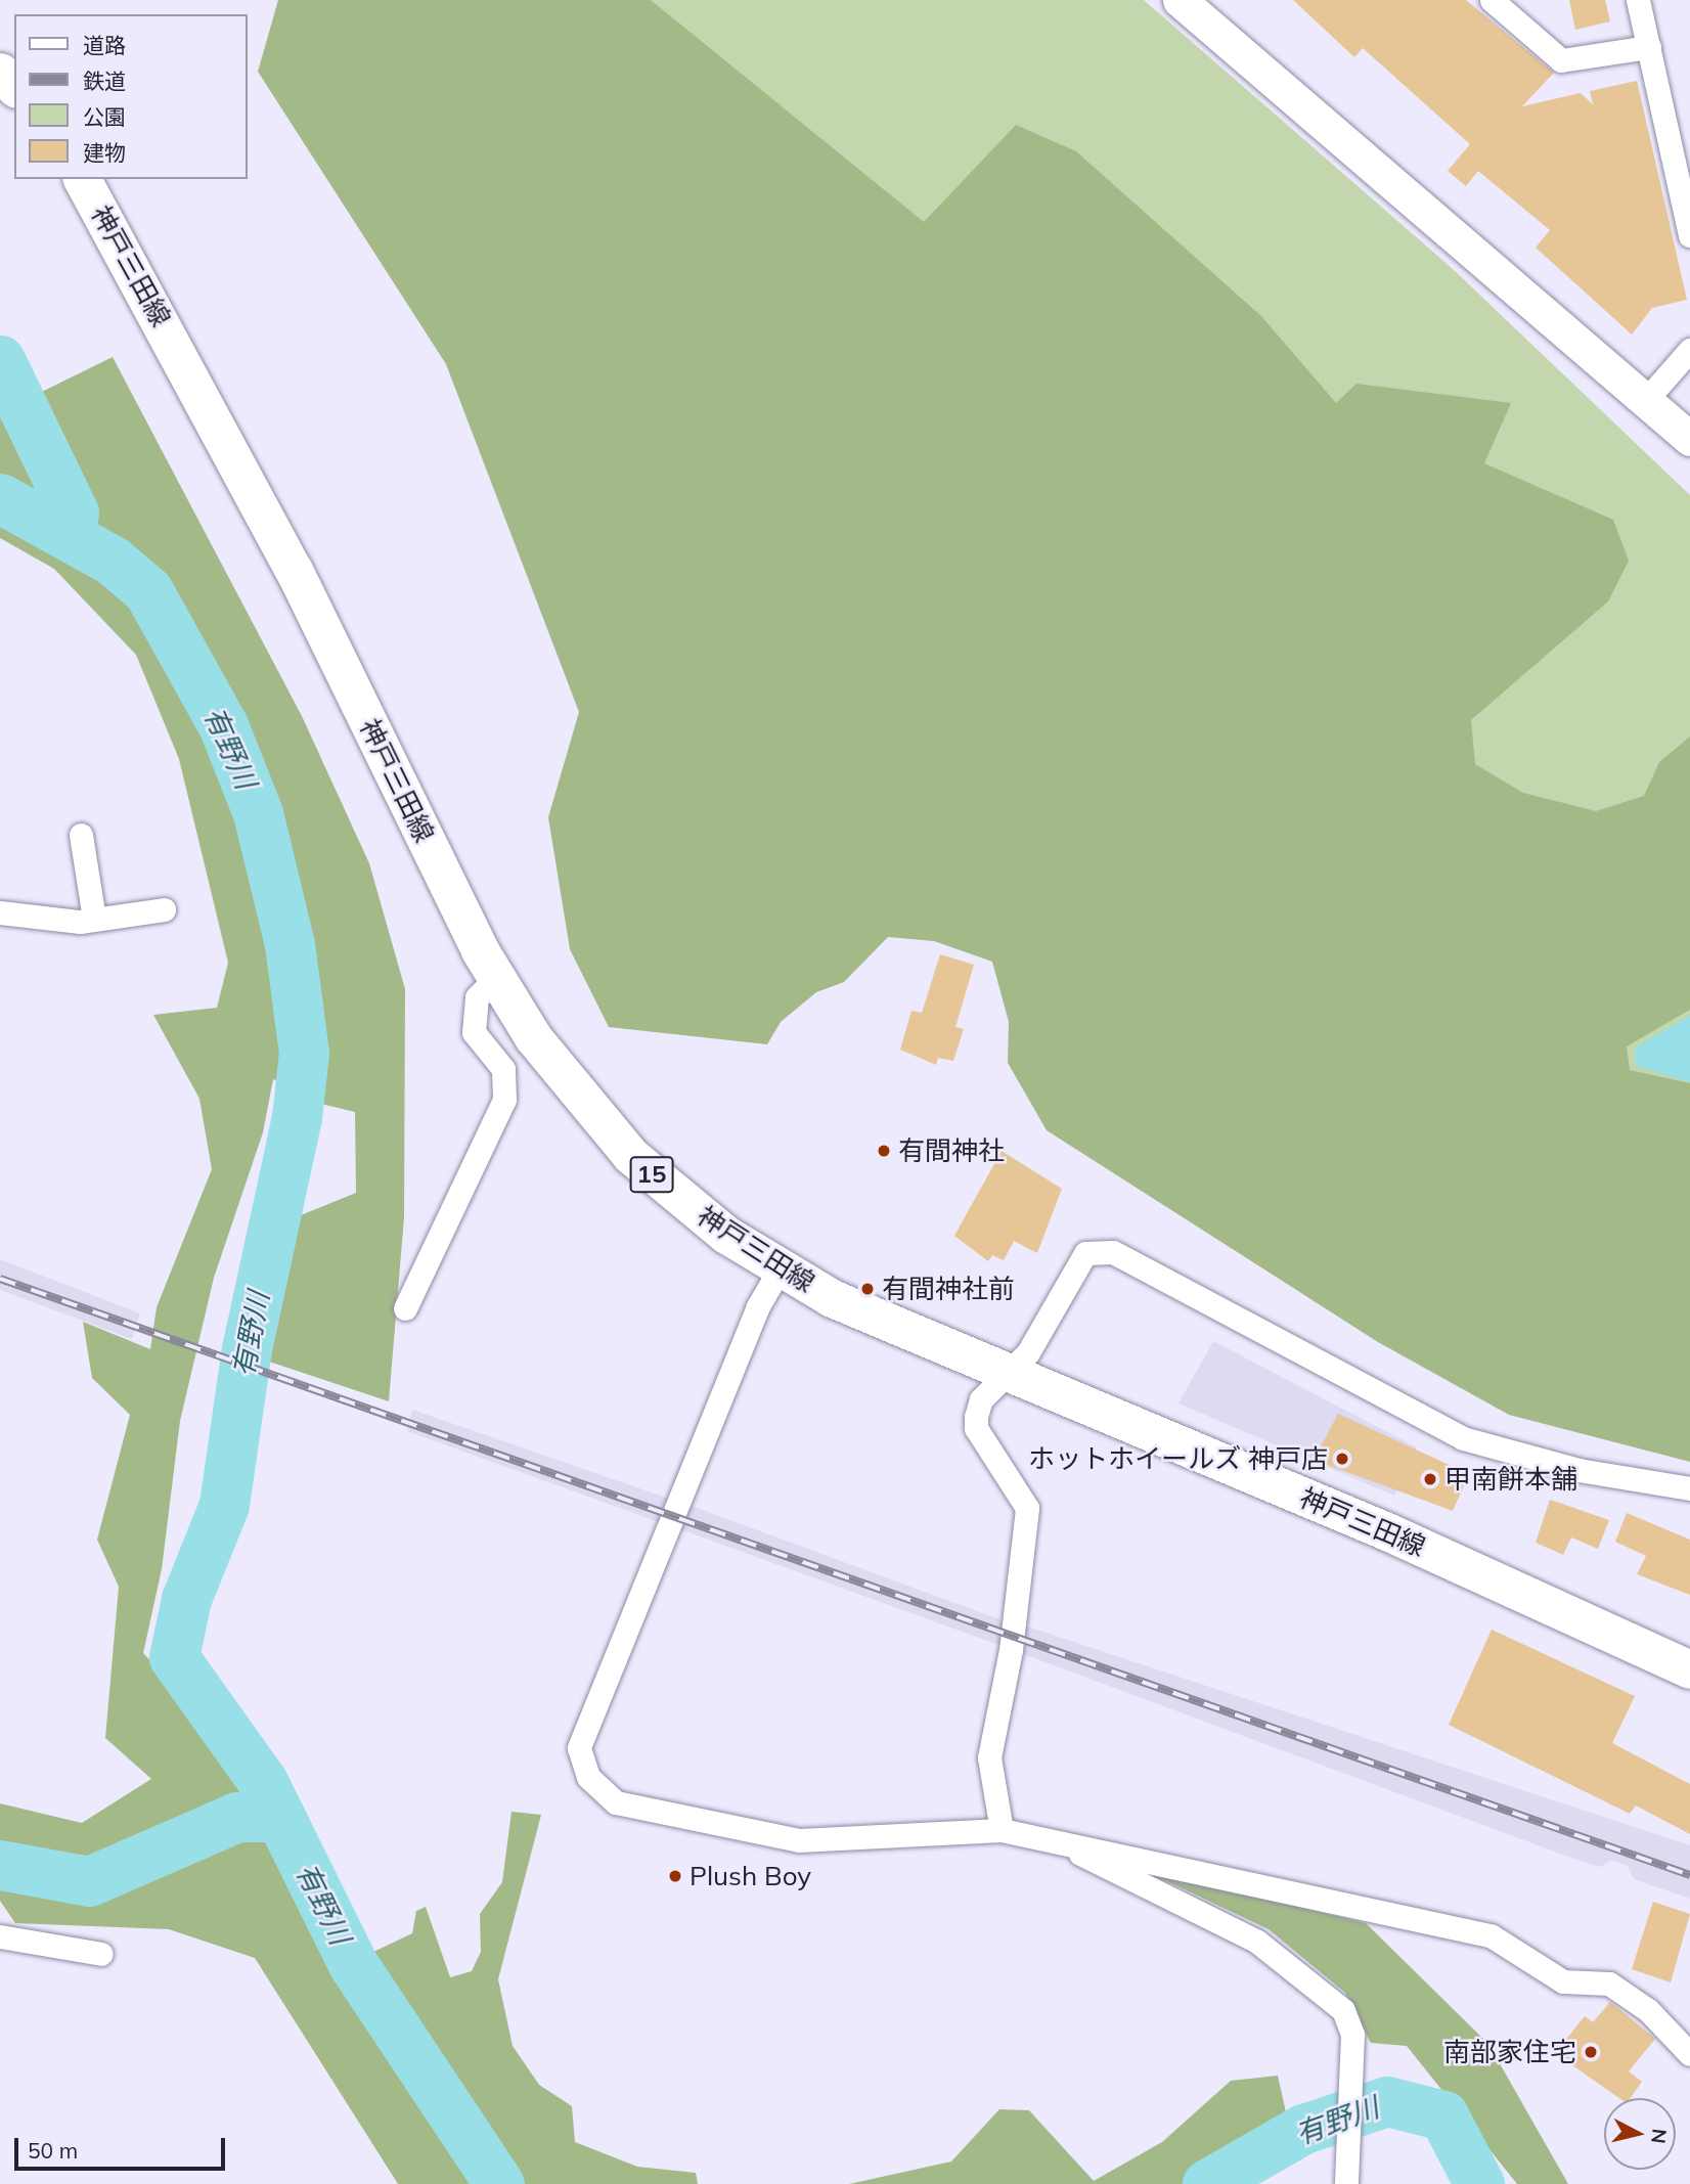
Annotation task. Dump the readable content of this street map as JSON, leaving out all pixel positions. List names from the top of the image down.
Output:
{
  "streets": {
    "main road": ["神戸三田線", "15"]
  },
  "water": ["有野川"],
  "places": [
    "有間神社",
    "有間神社前",
    "ホットホイールズ 神戸店",
    "甲南餅本舗",
    "Plush Boy",
    "南部家住宅"
  ],
  "legend": [
    "道路",
    "鉄道",
    "公園",
    "建物"
  ],
  "scale_bar": "50 m",
  "north": "right"
}
